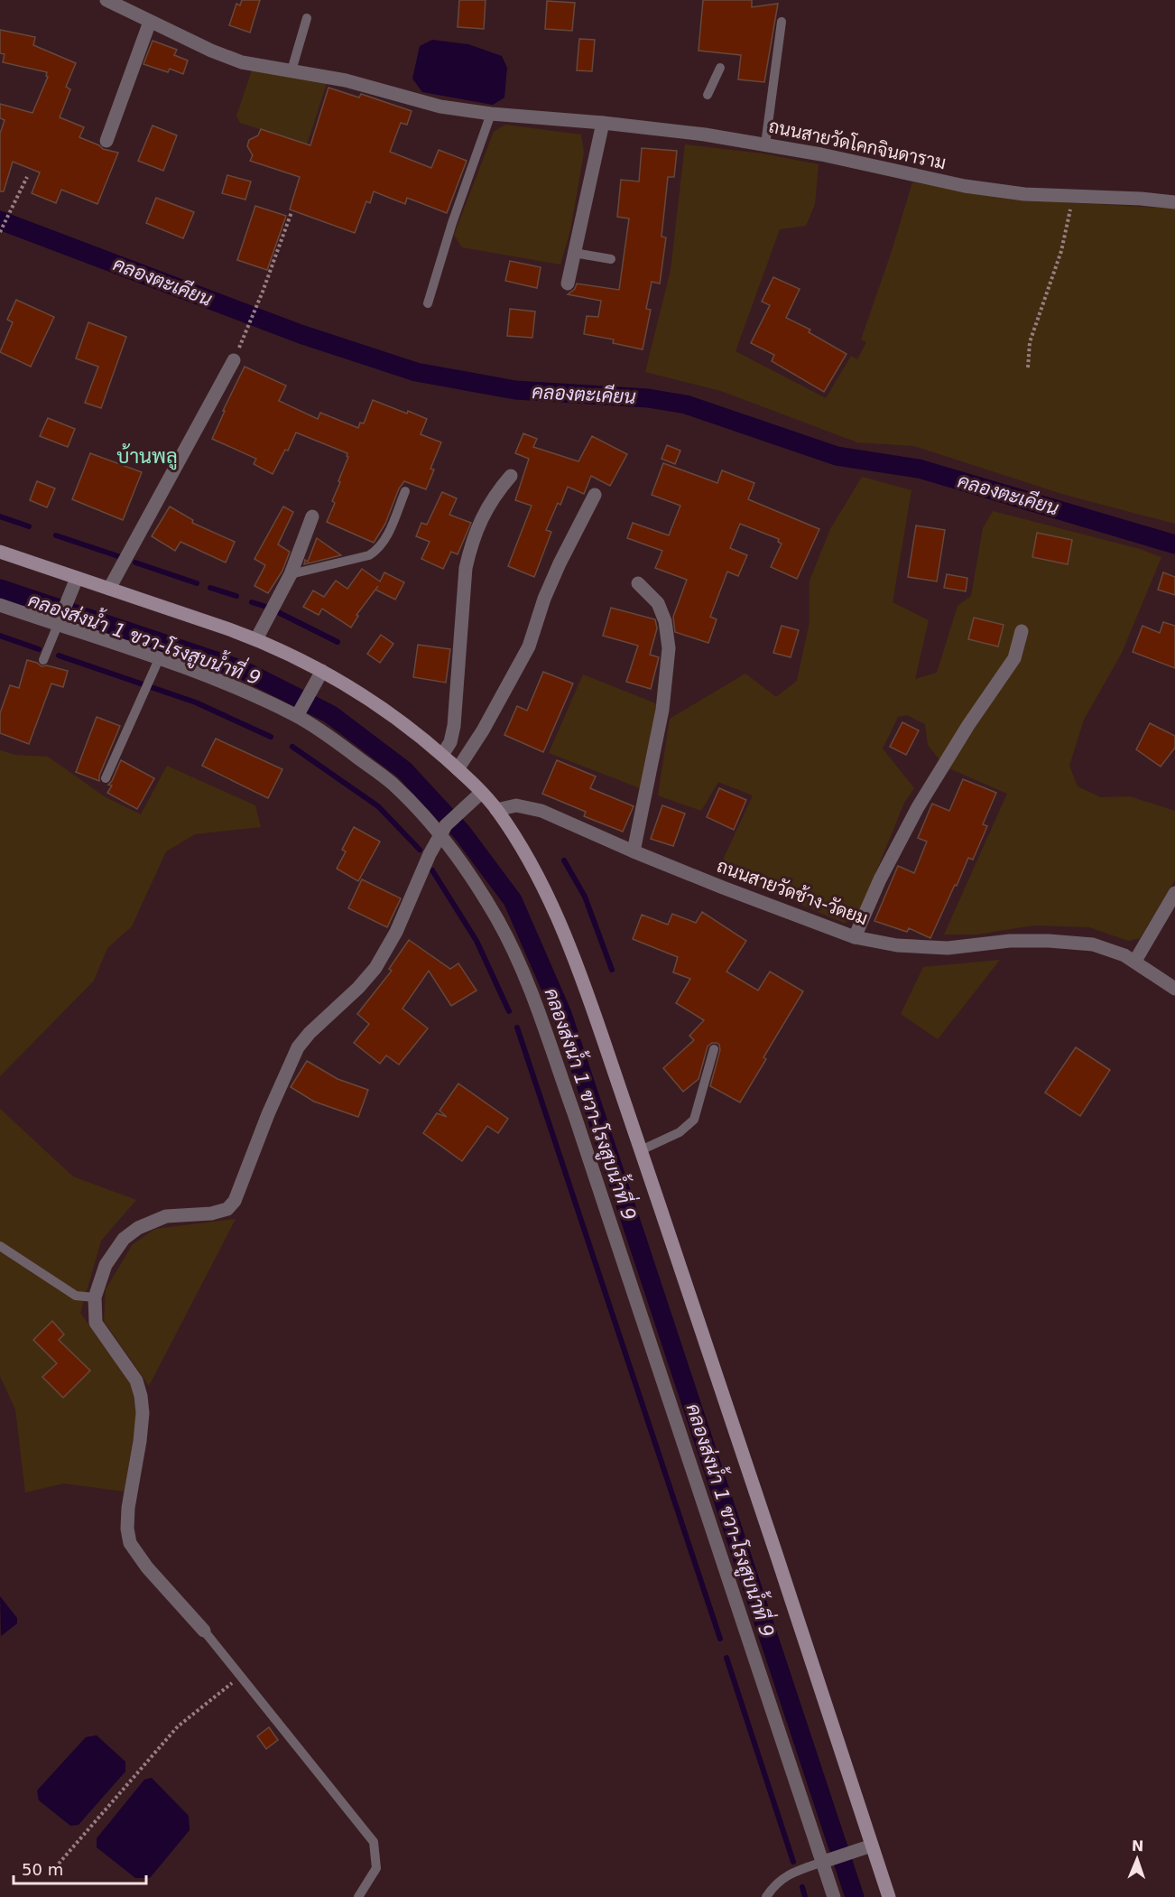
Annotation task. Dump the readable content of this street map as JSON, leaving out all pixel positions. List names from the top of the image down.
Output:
{
  "streets": {
    "street": ["ถนนสายวัดโคกจินดาราม", "ถนนสายวัดช้าง-วัดยม"]
  },
  "districts": ["บ้านพลู"],
  "water": ["คลองตะเคียน", "คลองส่งน้ำ 1 ขวา-โรงสูบน้ำที่ 9"],
  "scale_bar": "50 m",
  "north": "top"
}
